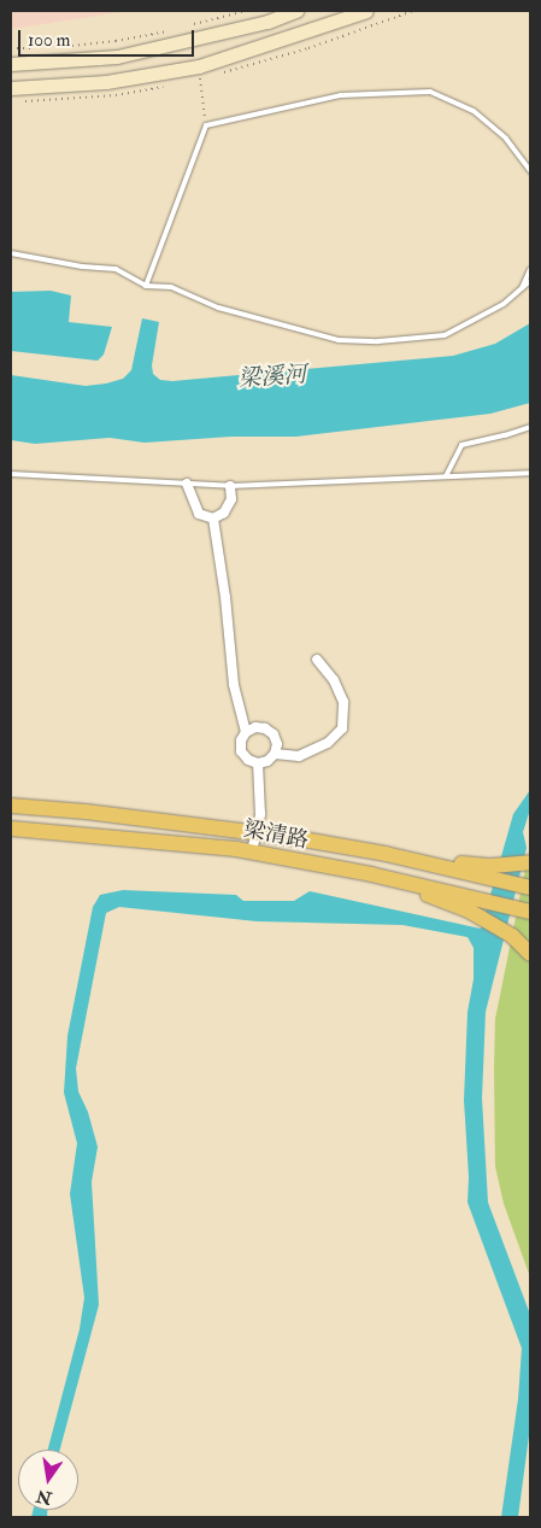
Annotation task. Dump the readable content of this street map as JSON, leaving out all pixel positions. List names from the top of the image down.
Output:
{
  "streets": {
    "main road": ["梁清路"]
  },
  "water": ["梁溪河"],
  "scale_bar": "100 m",
  "north": "bottom"
}
